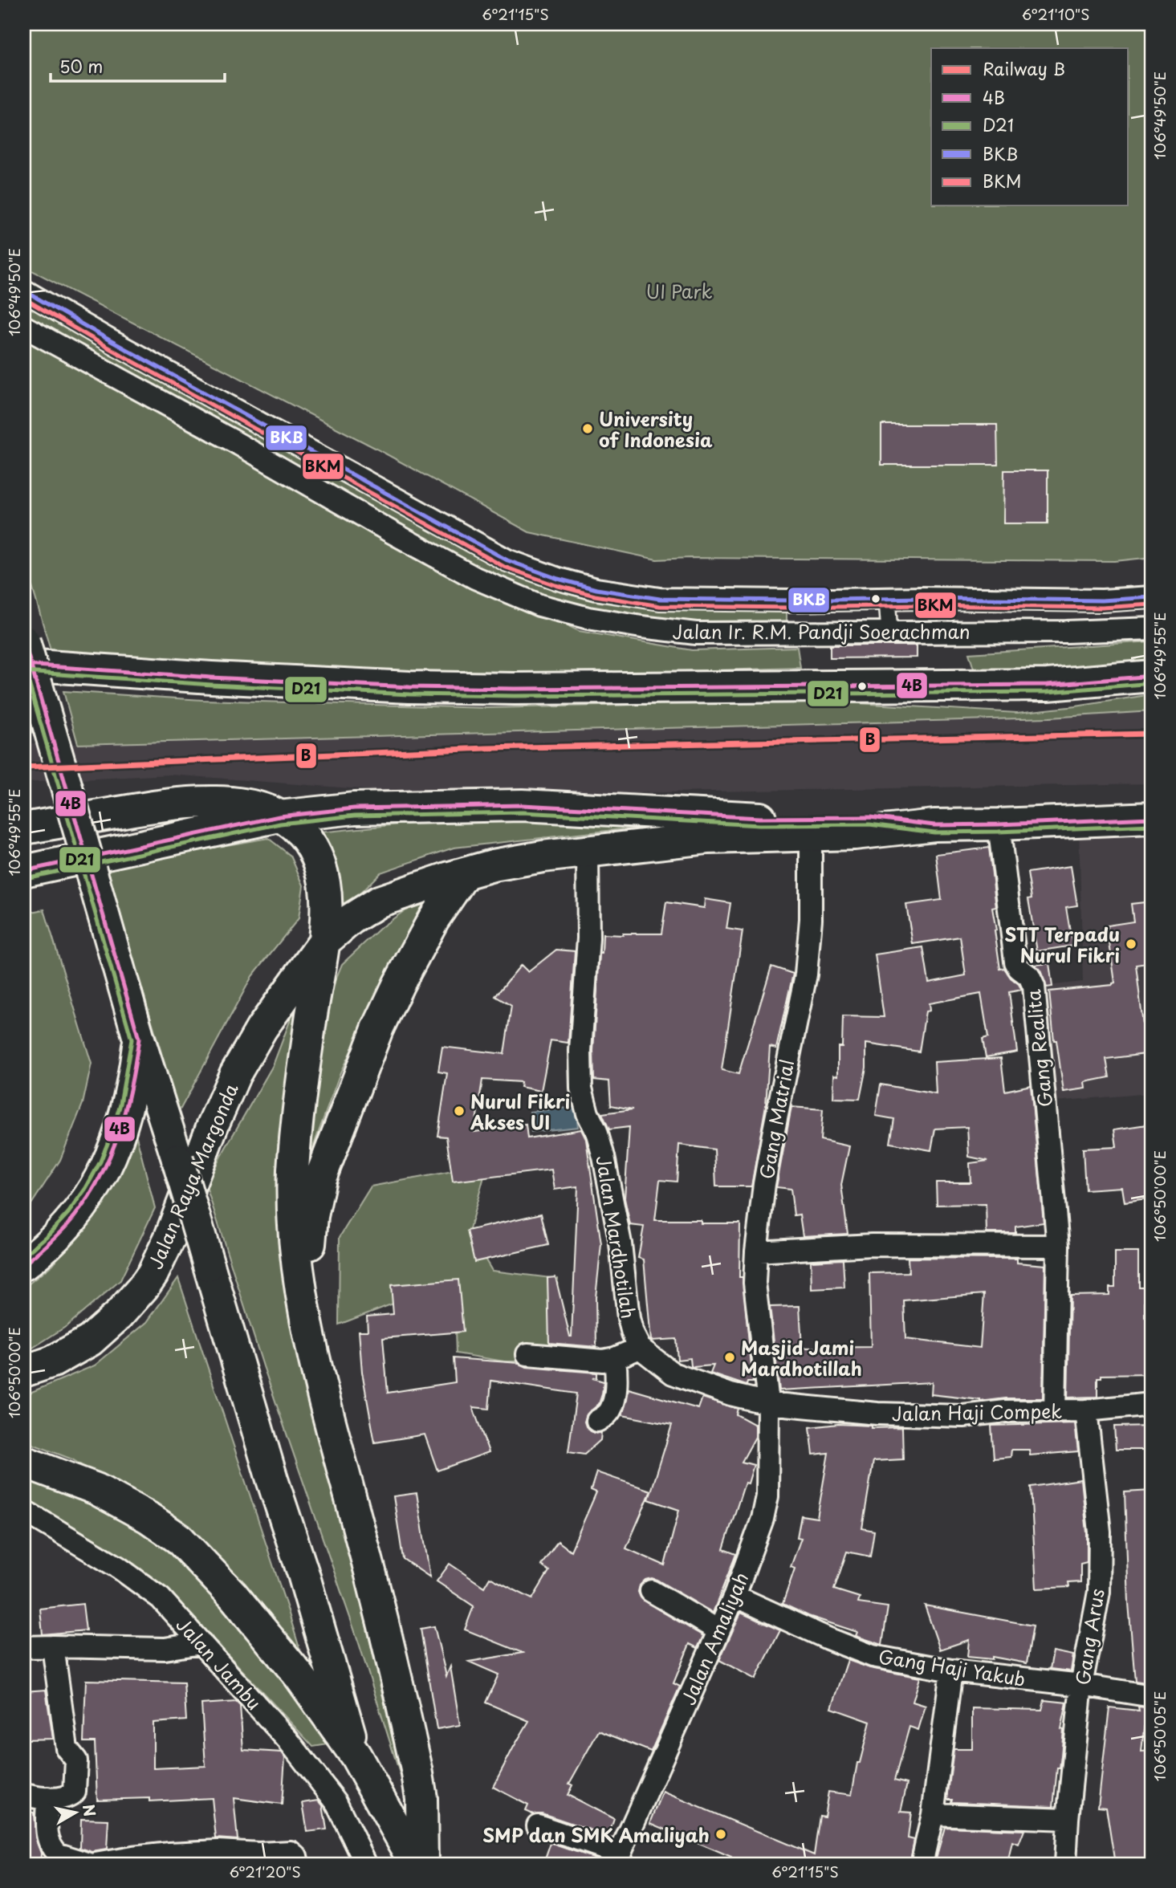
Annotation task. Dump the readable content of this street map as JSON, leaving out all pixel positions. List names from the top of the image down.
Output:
{
  "streets": {
    "main road": ["Jalan Raya Margonda"],
    "street": [
      "Jalan Ir. R.M. Pandji Soerachman",
      "Gang Realita",
      "Gang Matrial",
      "Jalan Mardhotilah",
      "Jalan Haji Compek",
      "Gang Arus",
      "Jalan Amaliyah",
      "Jalan Jambu",
      "Gang Haji Yakub"
    ]
  },
  "crossings": [
    ["Gang Realita", "Jalan Haji Compek"],
    ["Gang Matrial", "Jalan Raya Margonda"],
    ["Gang Matrial", "Jalan Haji Compek"],
    ["Gang Matrial", "Jalan Amaliyah"],
    ["Jalan Raya Margonda", "Jalan Mardhotilah"],
    ["Jalan Haji Compek", "Gang Arus"],
    ["Jalan Haji Compek", "Jalan Amaliyah"],
    ["Gang Arus", "Gang Haji Yakub"],
    ["Jalan Amaliyah", "Gang Haji Yakub"]
  ],
  "parks": ["UI Park"],
  "places": [
    "University of Indonesia",
    "STT Terpadu Nurul Fikri",
    "Nurul Fikri Akses UI",
    "Masjid Jami Mardhotillah",
    "SMP dan SMK Amaliyah"
  ],
  "lines": [
    "transit line BKB",
    "transit line BKM",
    "transit line 4B",
    "transit line D21",
    "rail line B"
  ],
  "legend": [
    "Railway B",
    "4B",
    "D21",
    "BKB",
    "BKM"
  ],
  "scale_bar": "50 m",
  "north": "right",
  "coordinates": [
    "6°21'15\"S",
    "6°21'10\"S",
    "106°49'50\"E",
    "106°49'55\"E",
    "106°50'00\"E",
    "106°50'05\"E",
    "6°21'20\"S"
  ]
}
